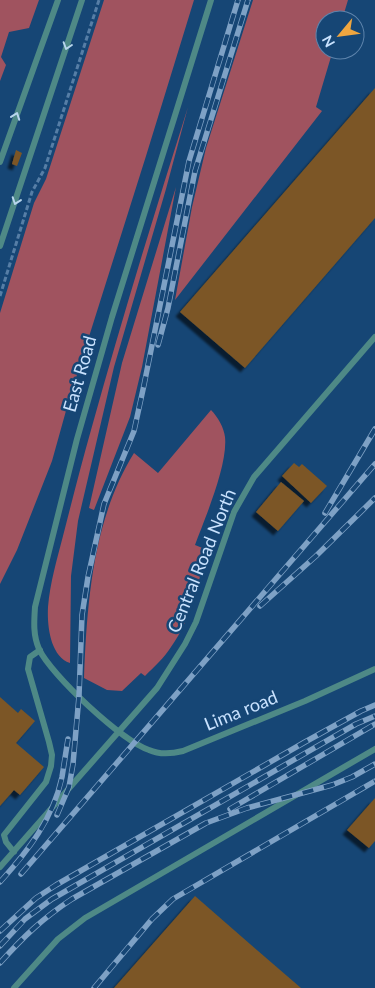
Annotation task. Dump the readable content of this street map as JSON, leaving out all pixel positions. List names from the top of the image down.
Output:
{
  "streets": {
    "lane": ["East Road", "Central Road North", "Lima road"]
  },
  "crossings": [
    ["East Road", "Central Road North"],
    ["East Road", "Lima road"],
    ["Central Road North", "Lima road"]
  ],
  "north": "bottom left"
}
